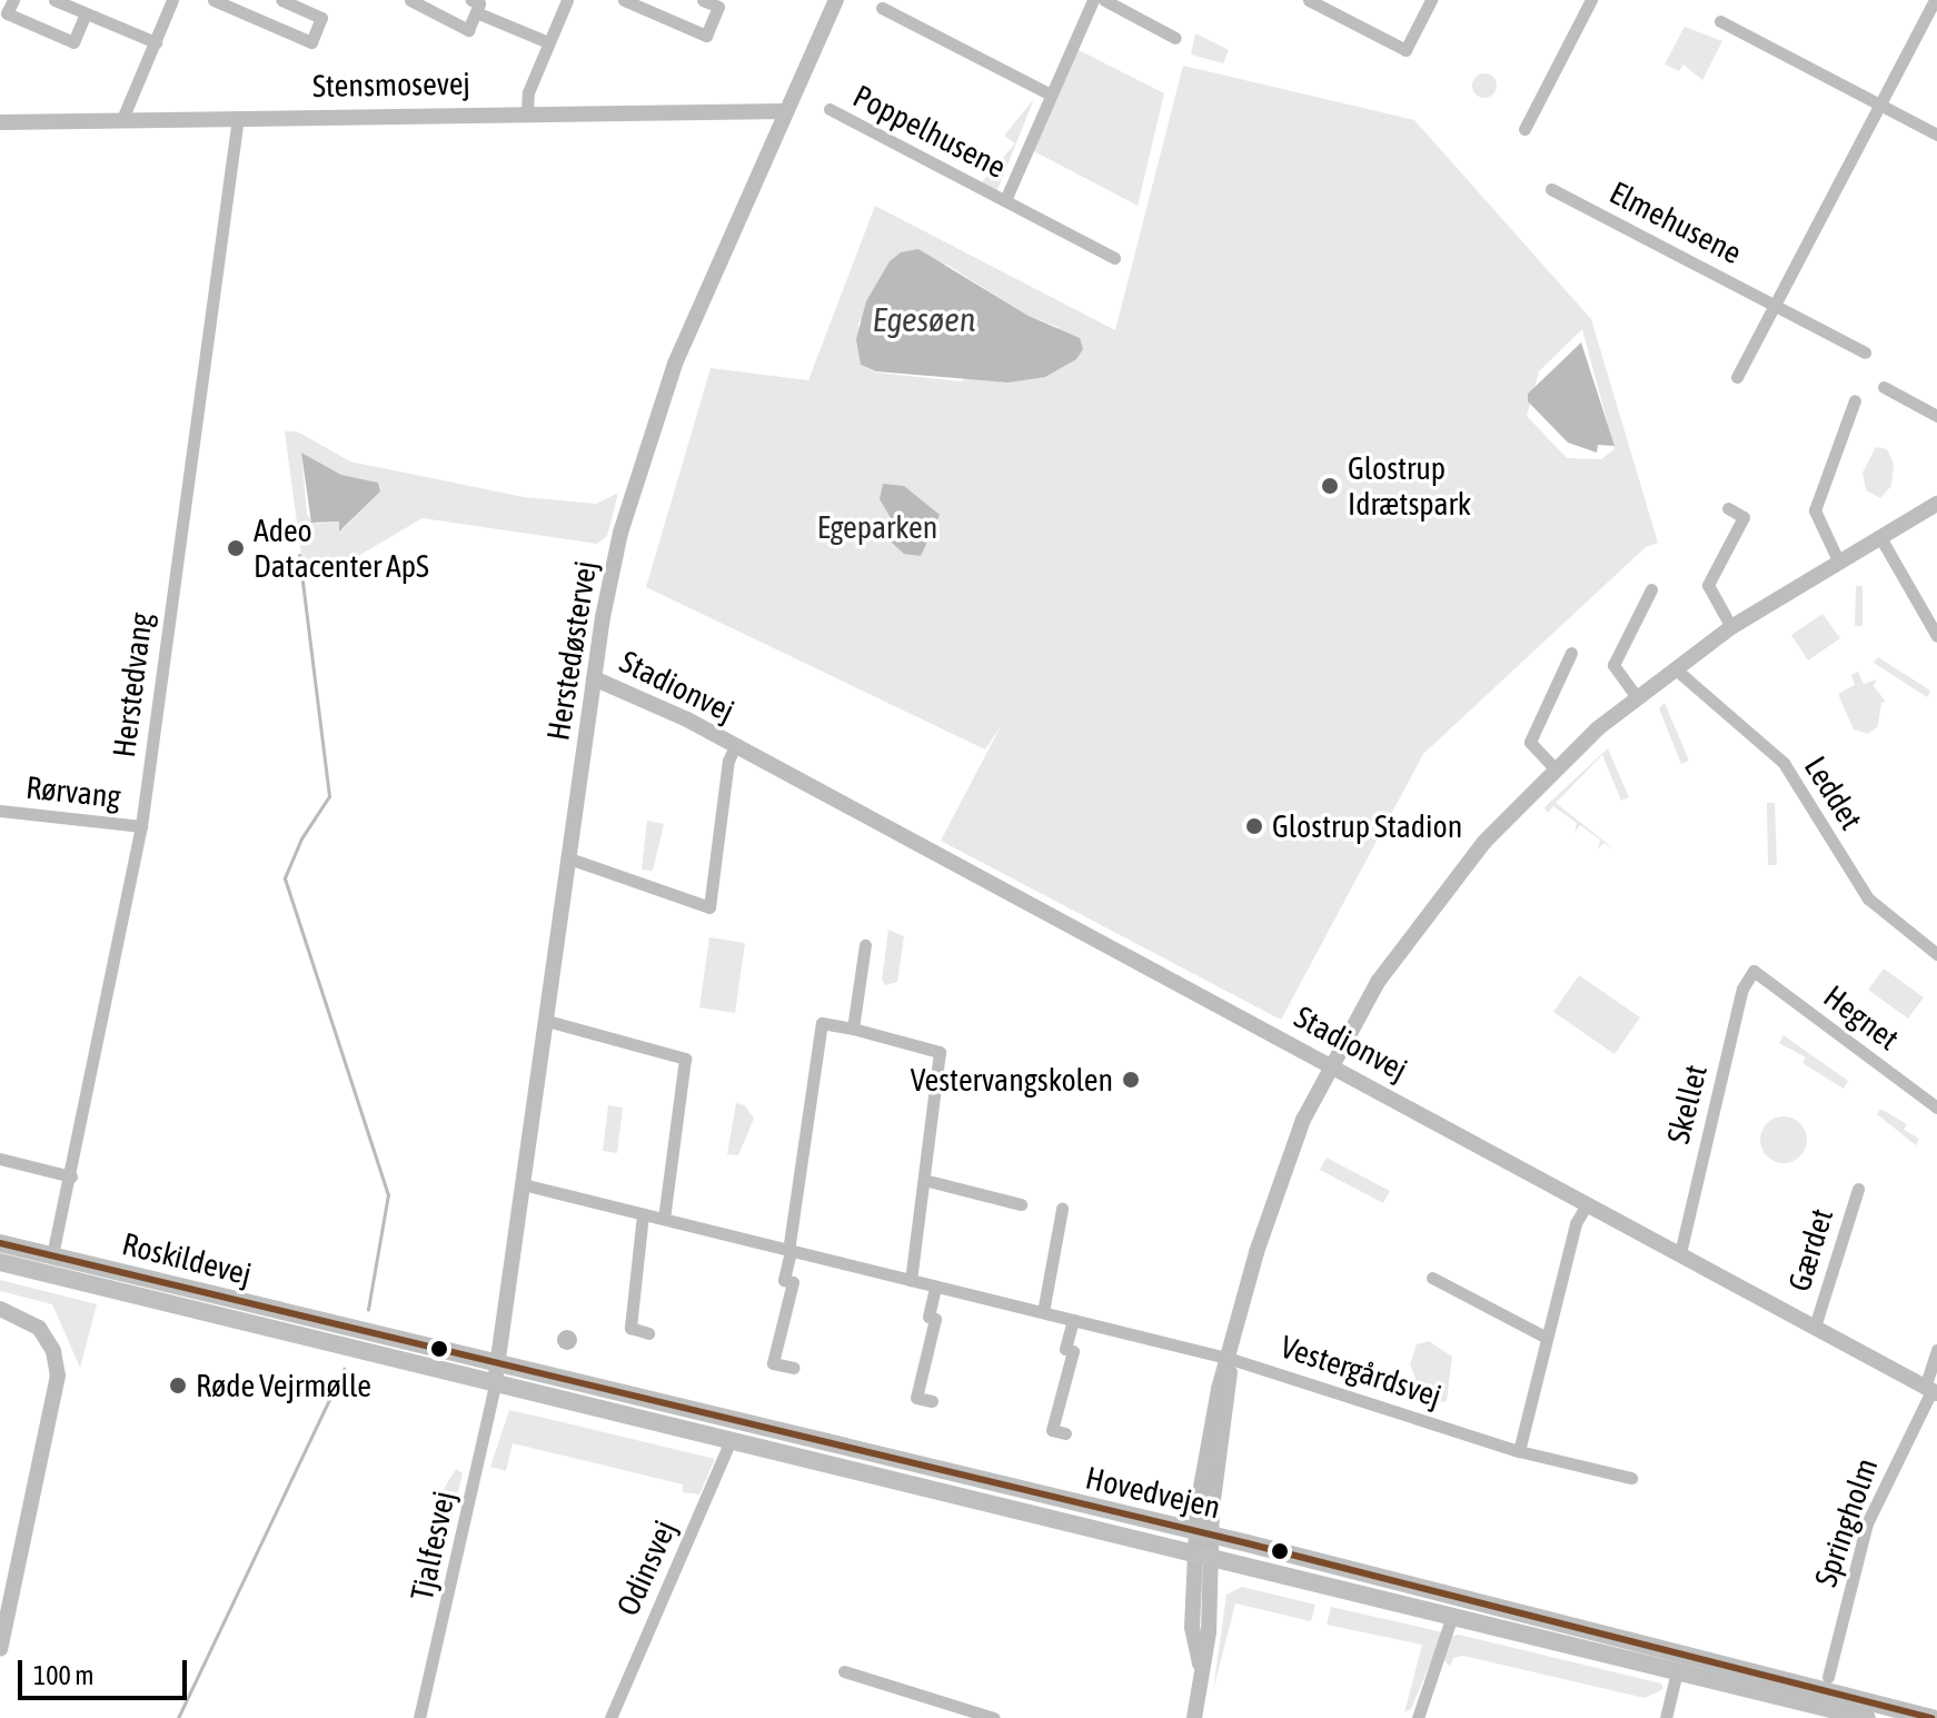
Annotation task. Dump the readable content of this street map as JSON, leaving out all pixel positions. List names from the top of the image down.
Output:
{
  "streets": {
    "main road": ["Roskildevej", "Hovedvejen"],
    "street": [
      "Stensmosevej",
      "Poppelhusene",
      "Elmehusene",
      "Herstedøstervej",
      "Herstedvang",
      "Stadionvej",
      "Rørvang",
      "Leddet",
      "Hegnet",
      "Skellet",
      "Gærdet",
      "Vestergårdsvej",
      "Springholm",
      "Tjalfesvej",
      "Odinsvej"
    ]
  },
  "crossings": [
    ["Stensmosevej", "Herstedøstervej"],
    ["Stensmosevej", "Herstedvang"],
    ["Herstedøstervej", "Stadionvej"],
    ["Herstedøstervej", "Vestergårdsvej"],
    ["Herstedøstervej", "Hovedvejen"],
    ["Herstedøstervej", "Tjalfesvej"],
    ["Herstedvang", "Rørvang"],
    ["Herstedvang", "Roskildevej"],
    ["Stadionvej", "Skellet"],
    ["Stadionvej", "Gærdet"],
    ["Stadionvej", "Springholm"],
    ["Hegnet", "Skellet"],
    ["Roskildevej", "Hovedvejen"],
    ["Hovedvejen", "Tjalfesvej"],
    ["Hovedvejen", "Odinsvej"]
  ],
  "water": ["Egesøen"],
  "parks": ["Egeparken"],
  "places": [
    "Glostrup Idrætspark",
    "Adeo Datacenter ApS",
    "Glostrup Stadion",
    "Vestervangskolen",
    "Røde Vejrmølle"
  ],
  "scale_bar": "100 m"
}
